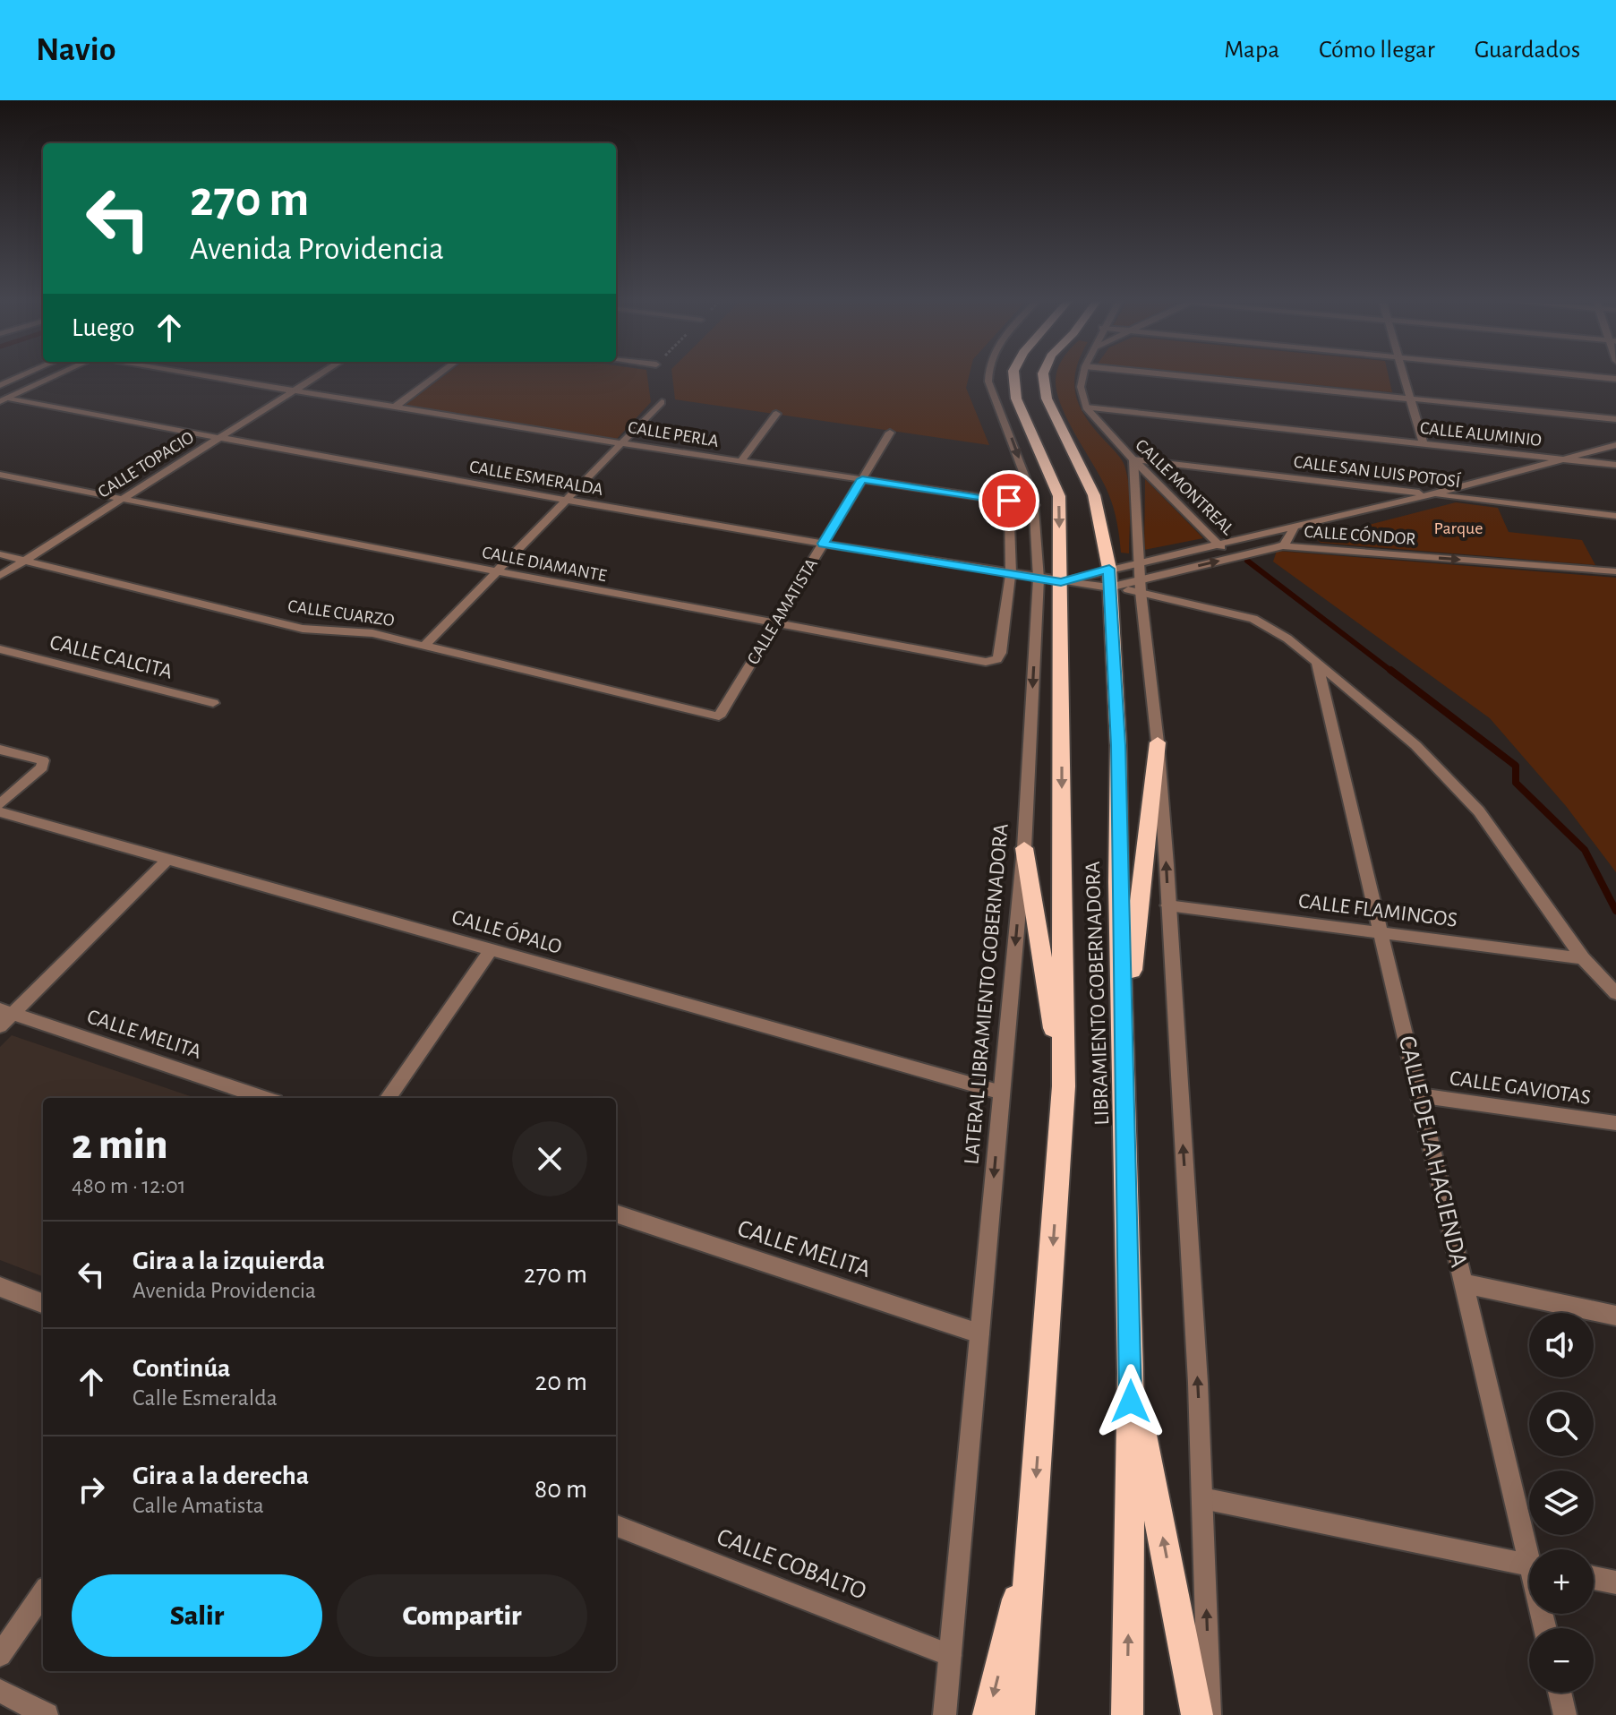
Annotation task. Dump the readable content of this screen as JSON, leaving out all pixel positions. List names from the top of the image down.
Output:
{
  "streets": {
    "highway": ["LIBRAMIENTO GOBERNADORA"],
    "street": [
      "CALLE PERLA",
      "CALLE ALUMINIO",
      "CALLE TOPACIO",
      "CALLE SAN LUIS POTOSÍ",
      "CALLE ESMERALDA",
      "CALLE MONTREAL",
      "CALLE CÓNDOR",
      "CALLE DIAMANTE",
      "CALLE AMATISTA",
      "CALLE CUARZO",
      "CALLE CALCITA",
      "CALLE FLAMINGOS",
      "CALLE ÓPALO",
      "LATERAL LIBRAMIENTO GOBERNADORA",
      "CALLE MELITA",
      "CALLE GAVIOTAS",
      "CALLE DE LA HACIENDA",
      "CALLE COBALTO"
    ]
  },
  "crossings": [
    ["CALLE PERLA", "CALLE TOPACIO"],
    ["CALLE PERLA", "CALLE AMATISTA"],
    ["CALLE PERLA", "LATERAL LIBRAMIENTO GOBERNADORA"],
    ["CALLE ALUMINIO", "CALLE MONTREAL"],
    ["CALLE TOPACIO", "CALLE ESMERALDA"],
    ["CALLE TOPACIO", "CALLE DIAMANTE"],
    ["CALLE TOPACIO", "CALLE CUARZO"],
    ["CALLE SAN LUIS POTOSÍ", "CALLE MONTREAL"],
    ["CALLE ESMERALDA", "CALLE DIAMANTE"],
    ["CALLE ESMERALDA", "CALLE AMATISTA"],
    ["CALLE ESMERALDA", "CALLE FLAMINGOS"],
    ["CALLE ESMERALDA", "LIBRAMIENTO GOBERNADORA"],
    ["CALLE ESMERALDA", "LATERAL LIBRAMIENTO GOBERNADORA"],
    ["CALLE ESMERALDA", "CALLE DE LA HACIENDA"],
    ["CALLE DIAMANTE", "CALLE AMATISTA"],
    ["CALLE AMATISTA", "CALLE CUARZO"],
    ["CALLE FLAMINGOS", "CALLE DE LA HACIENDA"],
    ["CALLE ÓPALO", "LATERAL LIBRAMIENTO GOBERNADORA"],
    ["LIBRAMIENTO GOBERNADORA", "LATERAL LIBRAMIENTO GOBERNADORA"],
    ["LATERAL LIBRAMIENTO GOBERNADORA", "CALLE MELITA"],
    ["LATERAL LIBRAMIENTO GOBERNADORA", "CALLE COBALTO"],
    ["CALLE GAVIOTAS", "CALLE DE LA HACIENDA"]
  ],
  "one_way": ["LATERAL LIBRAMIENTO GOBERNADORA"],
  "parks": ["Parque"],
  "page": {
    "header": "Navio",
    "nav": ["Mapa", "Cómo llegar", "Guardados"],
    "turn": ["270 m", "Avenida Providencia"],
    "then": "Luego",
    "heading": ["2 min", "480 m · 12:01"],
    "list": [
      {
        "name": "Gira a la izquierda",
        "note": "Avenida Providencia",
        "value": "270 m"
      },
      {
        "name": "Continúa",
        "note": "Calle Esmeralda",
        "value": "20 m"
      },
      {
        "name": "Gira a la derecha",
        "note": "Calle Amatista",
        "value": "80 m"
      }
    ],
    "map_buttons": ["+", "−"],
    "buttons": ["Salir", "Compartir"]
  }
}
